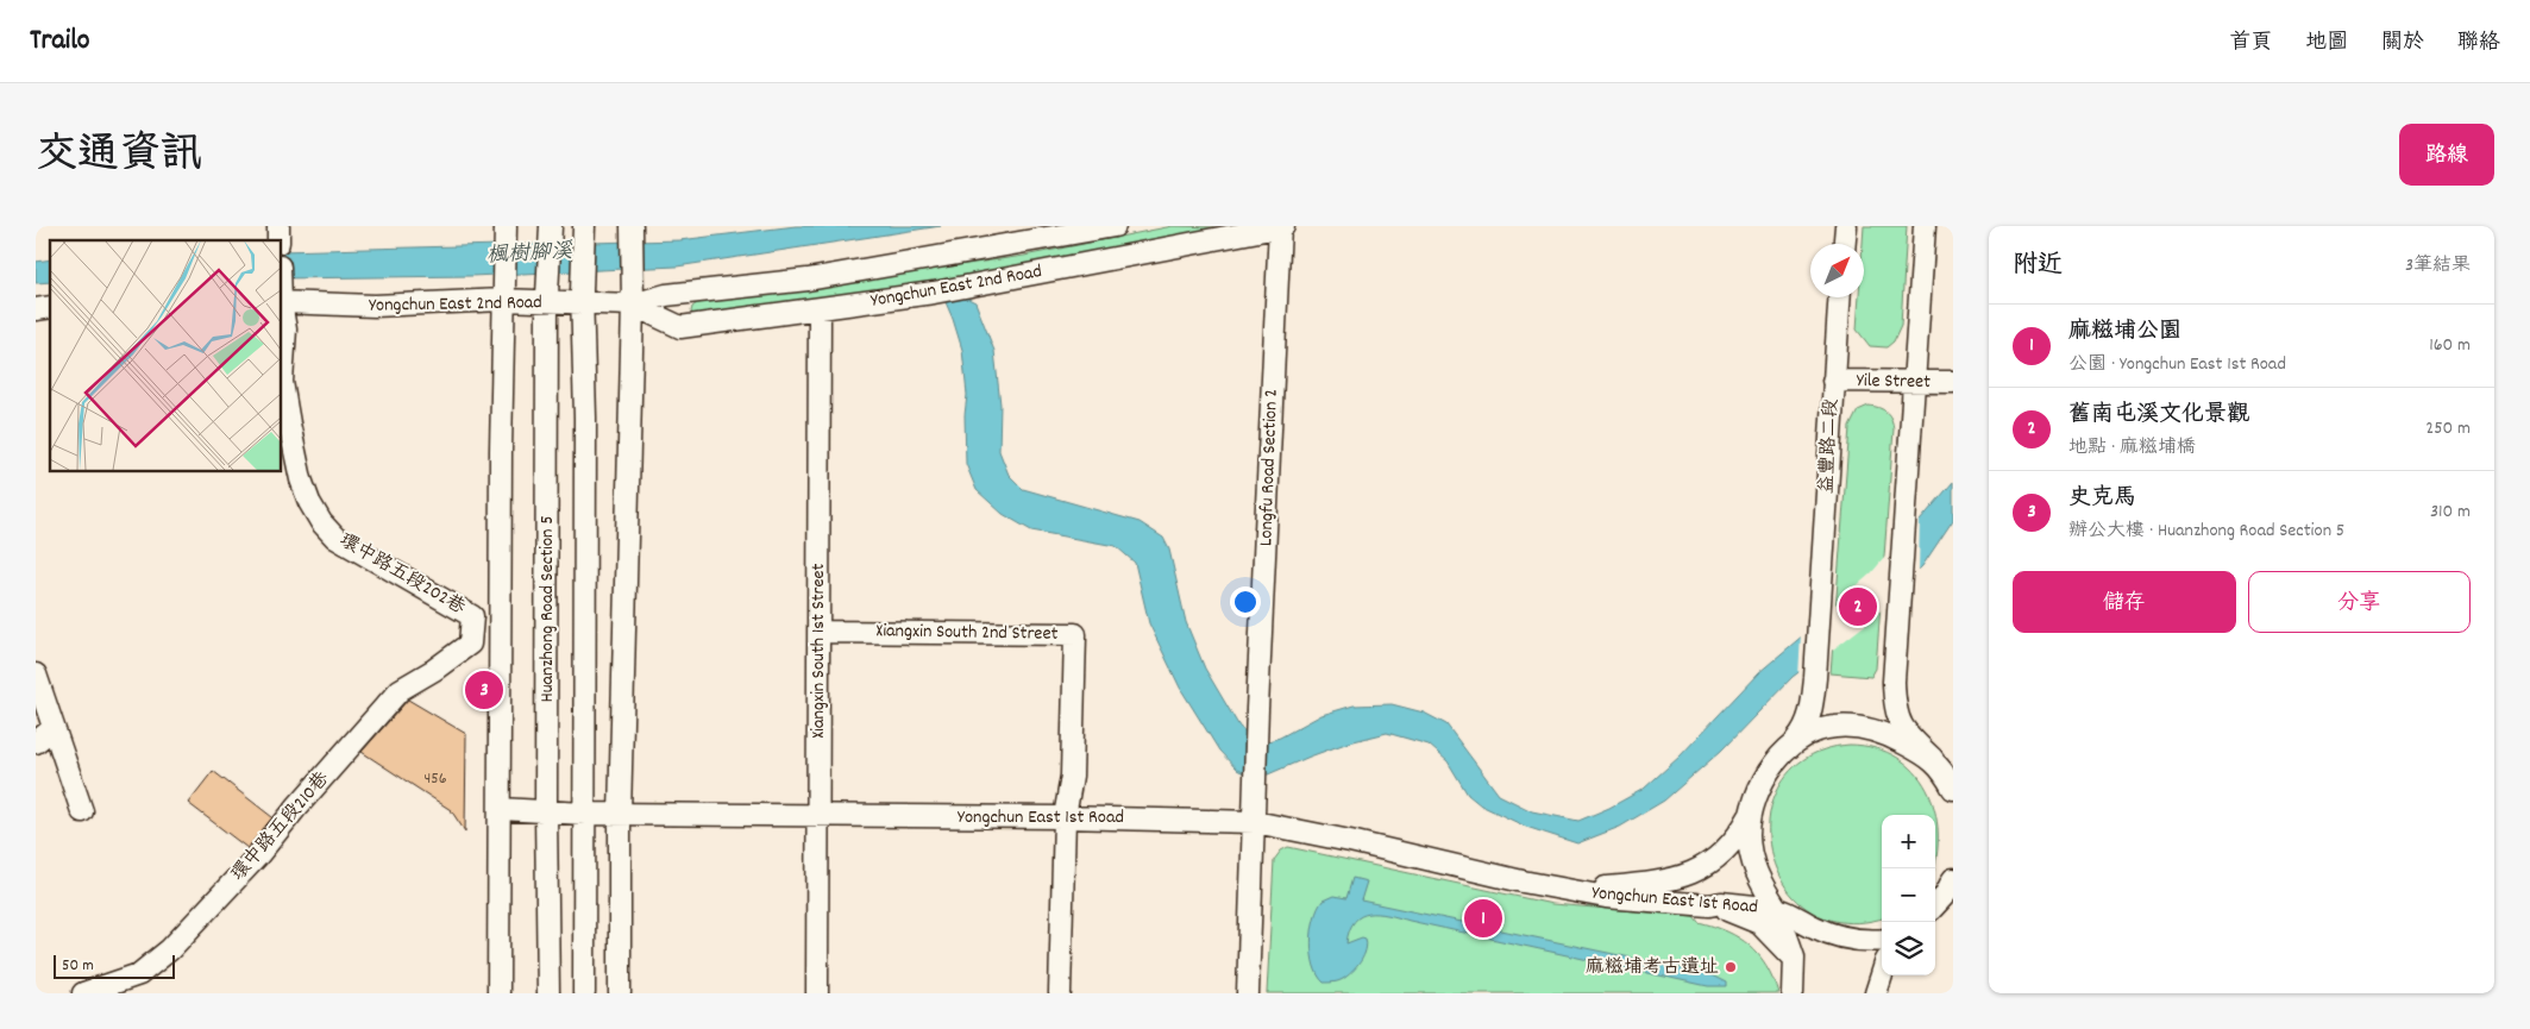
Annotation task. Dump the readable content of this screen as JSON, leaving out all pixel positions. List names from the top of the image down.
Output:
{
  "streets": {
    "street": [
      "Yongchun East 2nd Road",
      "Yile Street",
      "益豐路二段",
      "Longfu Road Section 2",
      "環中路五段202巷",
      "Huanzhong Road Section 5",
      "Xiangxin South 2nd Street",
      "Xiangxin South 1st Street",
      "Yongchun East 1st Road",
      "環中路五段210巷"
    ]
  },
  "crossings": [
    ["Yongchun East 2nd Road", "Longfu Road Section 2"],
    ["Yongchun East 2nd Road", "環中路五段202巷"],
    ["Yongchun East 2nd Road", "Huanzhong Road Section 5"],
    ["Yongchun East 2nd Road", "Xiangxin South 1st Street"],
    ["Yile Street", "益豐路二段"],
    ["Longfu Road Section 2", "Yongchun East 1st Road"],
    ["環中路五段202巷", "環中路五段210巷"],
    ["Huanzhong Road Section 5", "Yongchun East 1st Road"],
    ["Xiangxin South 2nd Street", "Xiangxin South 1st Street"],
    ["Xiangxin South 2nd Street", "Yongchun East 1st Road"],
    ["Xiangxin South 1st Street", "Yongchun East 1st Road"]
  ],
  "water": ["楓樹腳溪"],
  "places": ["麻糍埔考古遺址"],
  "house_numbers": ["456"],
  "scale_bar": "50 m",
  "north": "top right",
  "page": {
    "header": "Trailo",
    "nav": [
      "首頁",
      "地圖",
      "關於",
      "聯絡"
    ],
    "title": "交通資訊",
    "buttons": [
      "路線",
      ["儲存", "分享"]
    ],
    "heading": ["附近", "3筆結果"],
    "list": [
      {
        "mark": "1",
        "name": "麻糍埔公園",
        "note": "公園 · Yongchun East 1st Road",
        "value": "160 m"
      },
      {
        "mark": "2",
        "name": "舊南屯溪文化景觀",
        "note": "地點 · 麻糍埔橋",
        "value": "250 m"
      },
      {
        "mark": "3",
        "name": "史克馬",
        "note": "辦公大樓 · Huanzhong Road Section 5",
        "value": "310 m"
      }
    ],
    "pins": ["2", "3", "1"],
    "map_buttons": ["+", "−"],
    "scale": "50 m"
  }
}
